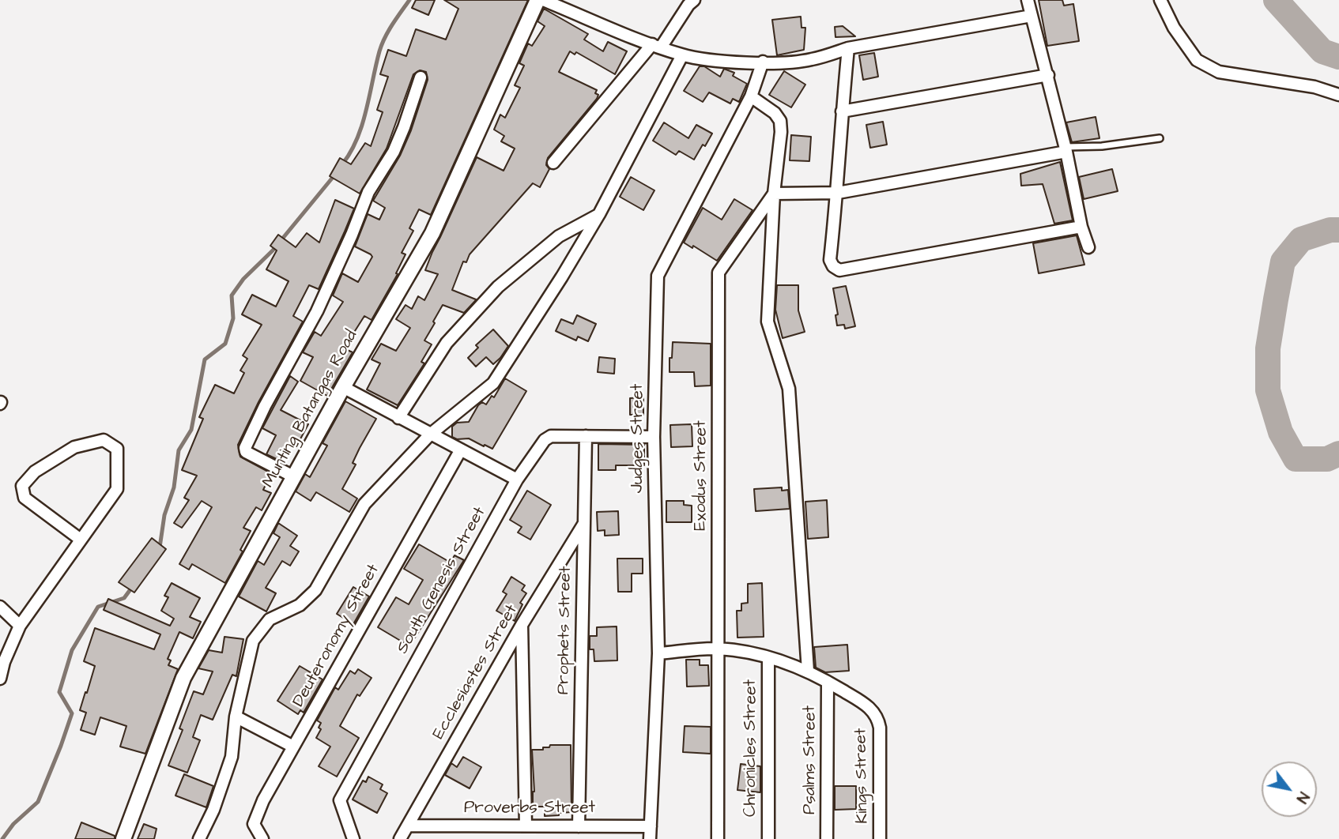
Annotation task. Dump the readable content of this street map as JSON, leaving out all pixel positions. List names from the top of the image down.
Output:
{
  "streets": {
    "street": [
      "Munting Batangas Road",
      "Judges Street",
      "Exodus Street",
      "South Genesis Street",
      "Prophets Street",
      "Deuteronomy Street",
      "Ecclesiastes Street",
      "Chronicles Street",
      "Psalms Street",
      "Kings Street",
      "Proverbs Street"
    ]
  },
  "crossings": [
    ["Judges Street", "South Genesis Street"],
    ["Judges Street", "Kings Street"],
    ["Judges Street", "Proverbs Street"],
    ["Exodus Street", "Kings Street"],
    ["South Genesis Street", "Prophets Street"],
    ["Prophets Street", "Ecclesiastes Street"],
    ["Prophets Street", "Proverbs Street"],
    ["Ecclesiastes Street", "Proverbs Street"],
    ["Chronicles Street", "Kings Street"],
    ["Psalms Street", "Kings Street"]
  ],
  "north": "bottom right"
}
